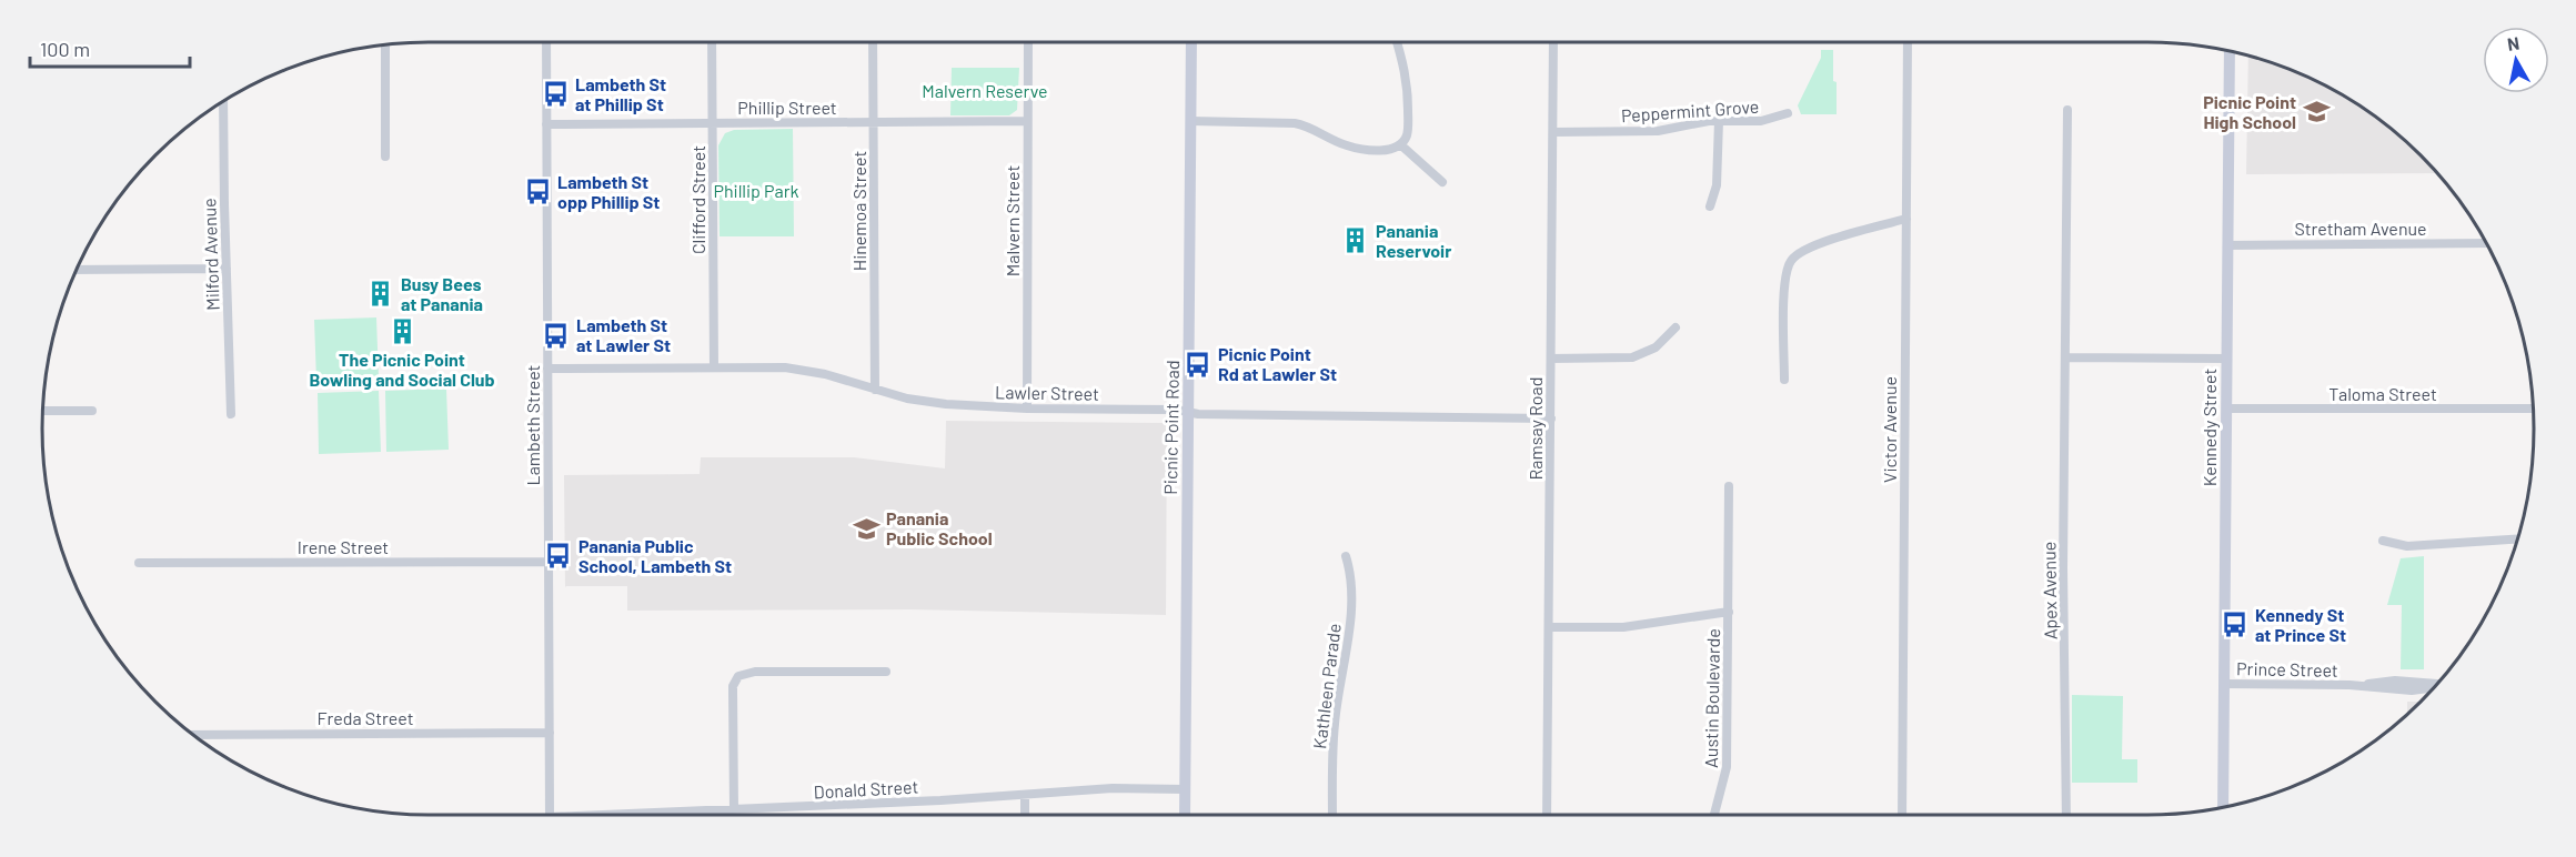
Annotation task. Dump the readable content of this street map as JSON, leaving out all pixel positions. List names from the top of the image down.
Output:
{
  "streets": {
    "street": [
      "Phillip Street",
      "Peppermint Grove",
      "Clifford Street",
      "Hinemoa Street",
      "Malvern Street",
      "Stretham Avenue",
      "Milford Avenue",
      "Lawler Street",
      "Taloma Street",
      "Lambeth Street",
      "Picnic Point Road",
      "Kennedy Street",
      "Ramsay Road",
      "Victor Avenue",
      "Irene Street",
      "Apex Avenue",
      "Prince Street",
      "Kathleen Parade",
      "Austin Boulevarde",
      "Freda Street",
      "Donald Street"
    ]
  },
  "crossings": [
    ["Phillip Street", "Clifford Street"],
    ["Phillip Street", "Hinemoa Street"],
    ["Phillip Street", "Malvern Street"],
    ["Phillip Street", "Lambeth Street"],
    ["Peppermint Grove", "Ramsay Road"],
    ["Clifford Street", "Lawler Street"],
    ["Hinemoa Street", "Lawler Street"],
    ["Malvern Street", "Lawler Street"],
    ["Stretham Avenue", "Kennedy Street"],
    ["Lawler Street", "Lambeth Street"],
    ["Lawler Street", "Picnic Point Road"],
    ["Lawler Street", "Ramsay Road"],
    ["Taloma Street", "Kennedy Street"],
    ["Lambeth Street", "Irene Street"],
    ["Lambeth Street", "Freda Street"],
    ["Picnic Point Road", "Donald Street"],
    ["Kennedy Street", "Prince Street"],
    ["Ramsay Road", "Austin Boulevarde"]
  ],
  "parks": ["Malvern Reserve", "Phillip Park"],
  "places": {
    "bus stop": [
      "Lambeth St at Phillip St",
      "Lambeth St opp Phillip St",
      "Lambeth St at Lawler St",
      "Picnic Point Rd at Lawler St",
      "Panania Public School, Lambeth St",
      "Kennedy St at Prince St"
    ],
    "school or university": ["Picnic Point High School", "Panania Public School"],
    "building": ["Panania Reservoir", "Busy Bees at Panania", "The Picnic Point Bowling and Social Club"]
  },
  "scale_bar": "100 m",
  "north": "top"
}
